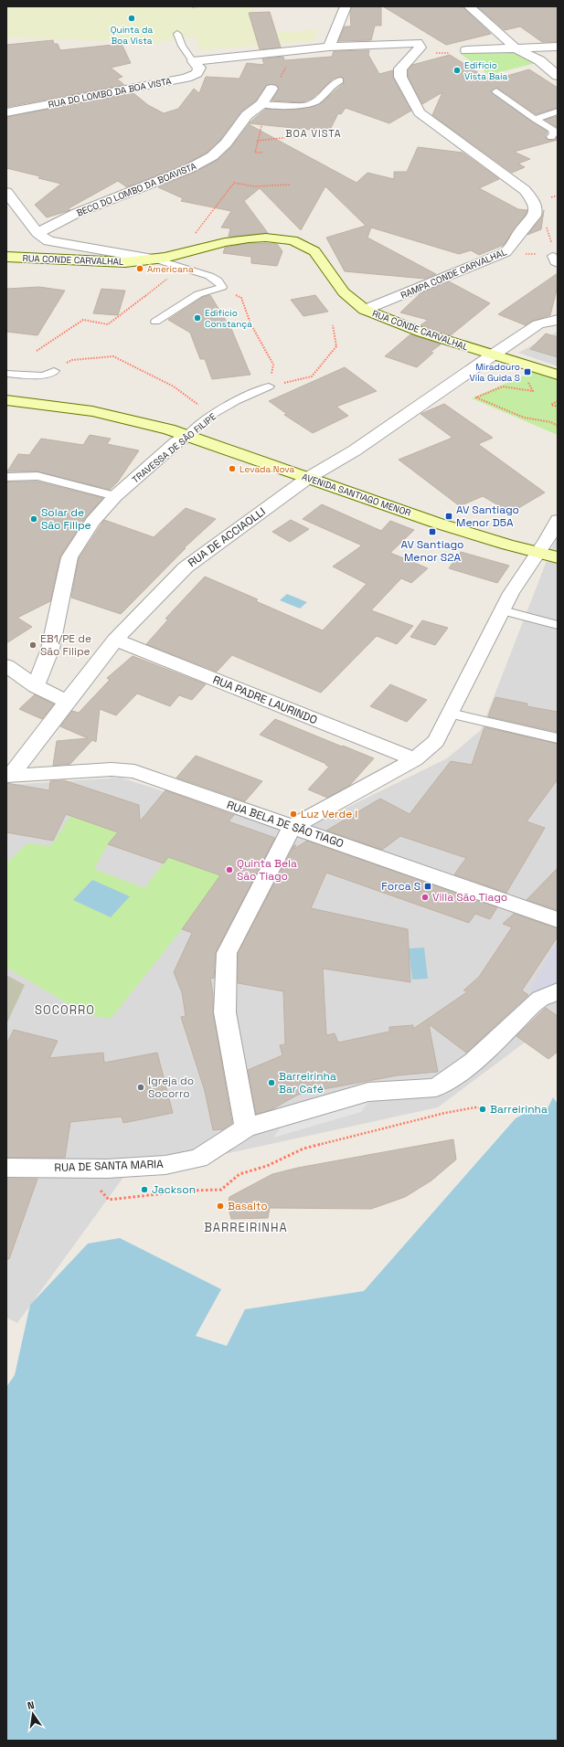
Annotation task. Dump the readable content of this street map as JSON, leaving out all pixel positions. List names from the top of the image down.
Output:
{
  "streets": {
    "street": [
      "RUA DO LOMBO DA BOA VISTA",
      "BECO DO LOMBO DA BOAVISTA",
      "RUA CONDE CARVALHAL",
      "RAMPA CONDE CARVALHAL",
      "TRAVESSA DE SÃO FILIPE",
      "AVENIDA SANTIAGO MENOR",
      "RUA DE ACCIAOLLI",
      "RUA PADRE LAURINDO",
      "RUA BELA DE SÃO TIAGO",
      "RUA DE SANTA MARIA"
    ]
  },
  "crossings": [
    ["RUA CONDE CARVALHAL", "RAMPA CONDE CARVALHAL"],
    ["RUA CONDE CARVALHAL", "RUA DE ACCIAOLLI"],
    ["TRAVESSA DE SÃO FILIPE", "AVENIDA SANTIAGO MENOR"],
    ["AVENIDA SANTIAGO MENOR", "RUA DE ACCIAOLLI"],
    ["RUA DE ACCIAOLLI", "RUA PADRE LAURINDO"],
    ["RUA DE ACCIAOLLI", "RUA BELA DE SÃO TIAGO"]
  ],
  "districts": ["BOA VISTA", "SOCORRO", "BARREIRINHA"],
  "places": {
    "other": [
      "Quinta da Boa Vista",
      "Edifício Vista Baía",
      "Americana",
      "Edifício Constança",
      "Levada Nova",
      "Solar de São Filipe",
      "EB1/PE de São Filipe",
      "Luz Verde I",
      "Quinta Bela São Tiago",
      "Villa São Tiago",
      "Barreirinha Bar Café",
      "Igreja do Socorro",
      "Barreirinha",
      "Jackson",
      "Basalto"
    ],
    "transit": [
      "Miradouro Vila Guida S",
      "AV Santiago Menor D5A",
      "AV Santiago Menor S2A",
      "Forca S"
    ]
  },
  "north": "top"
}
